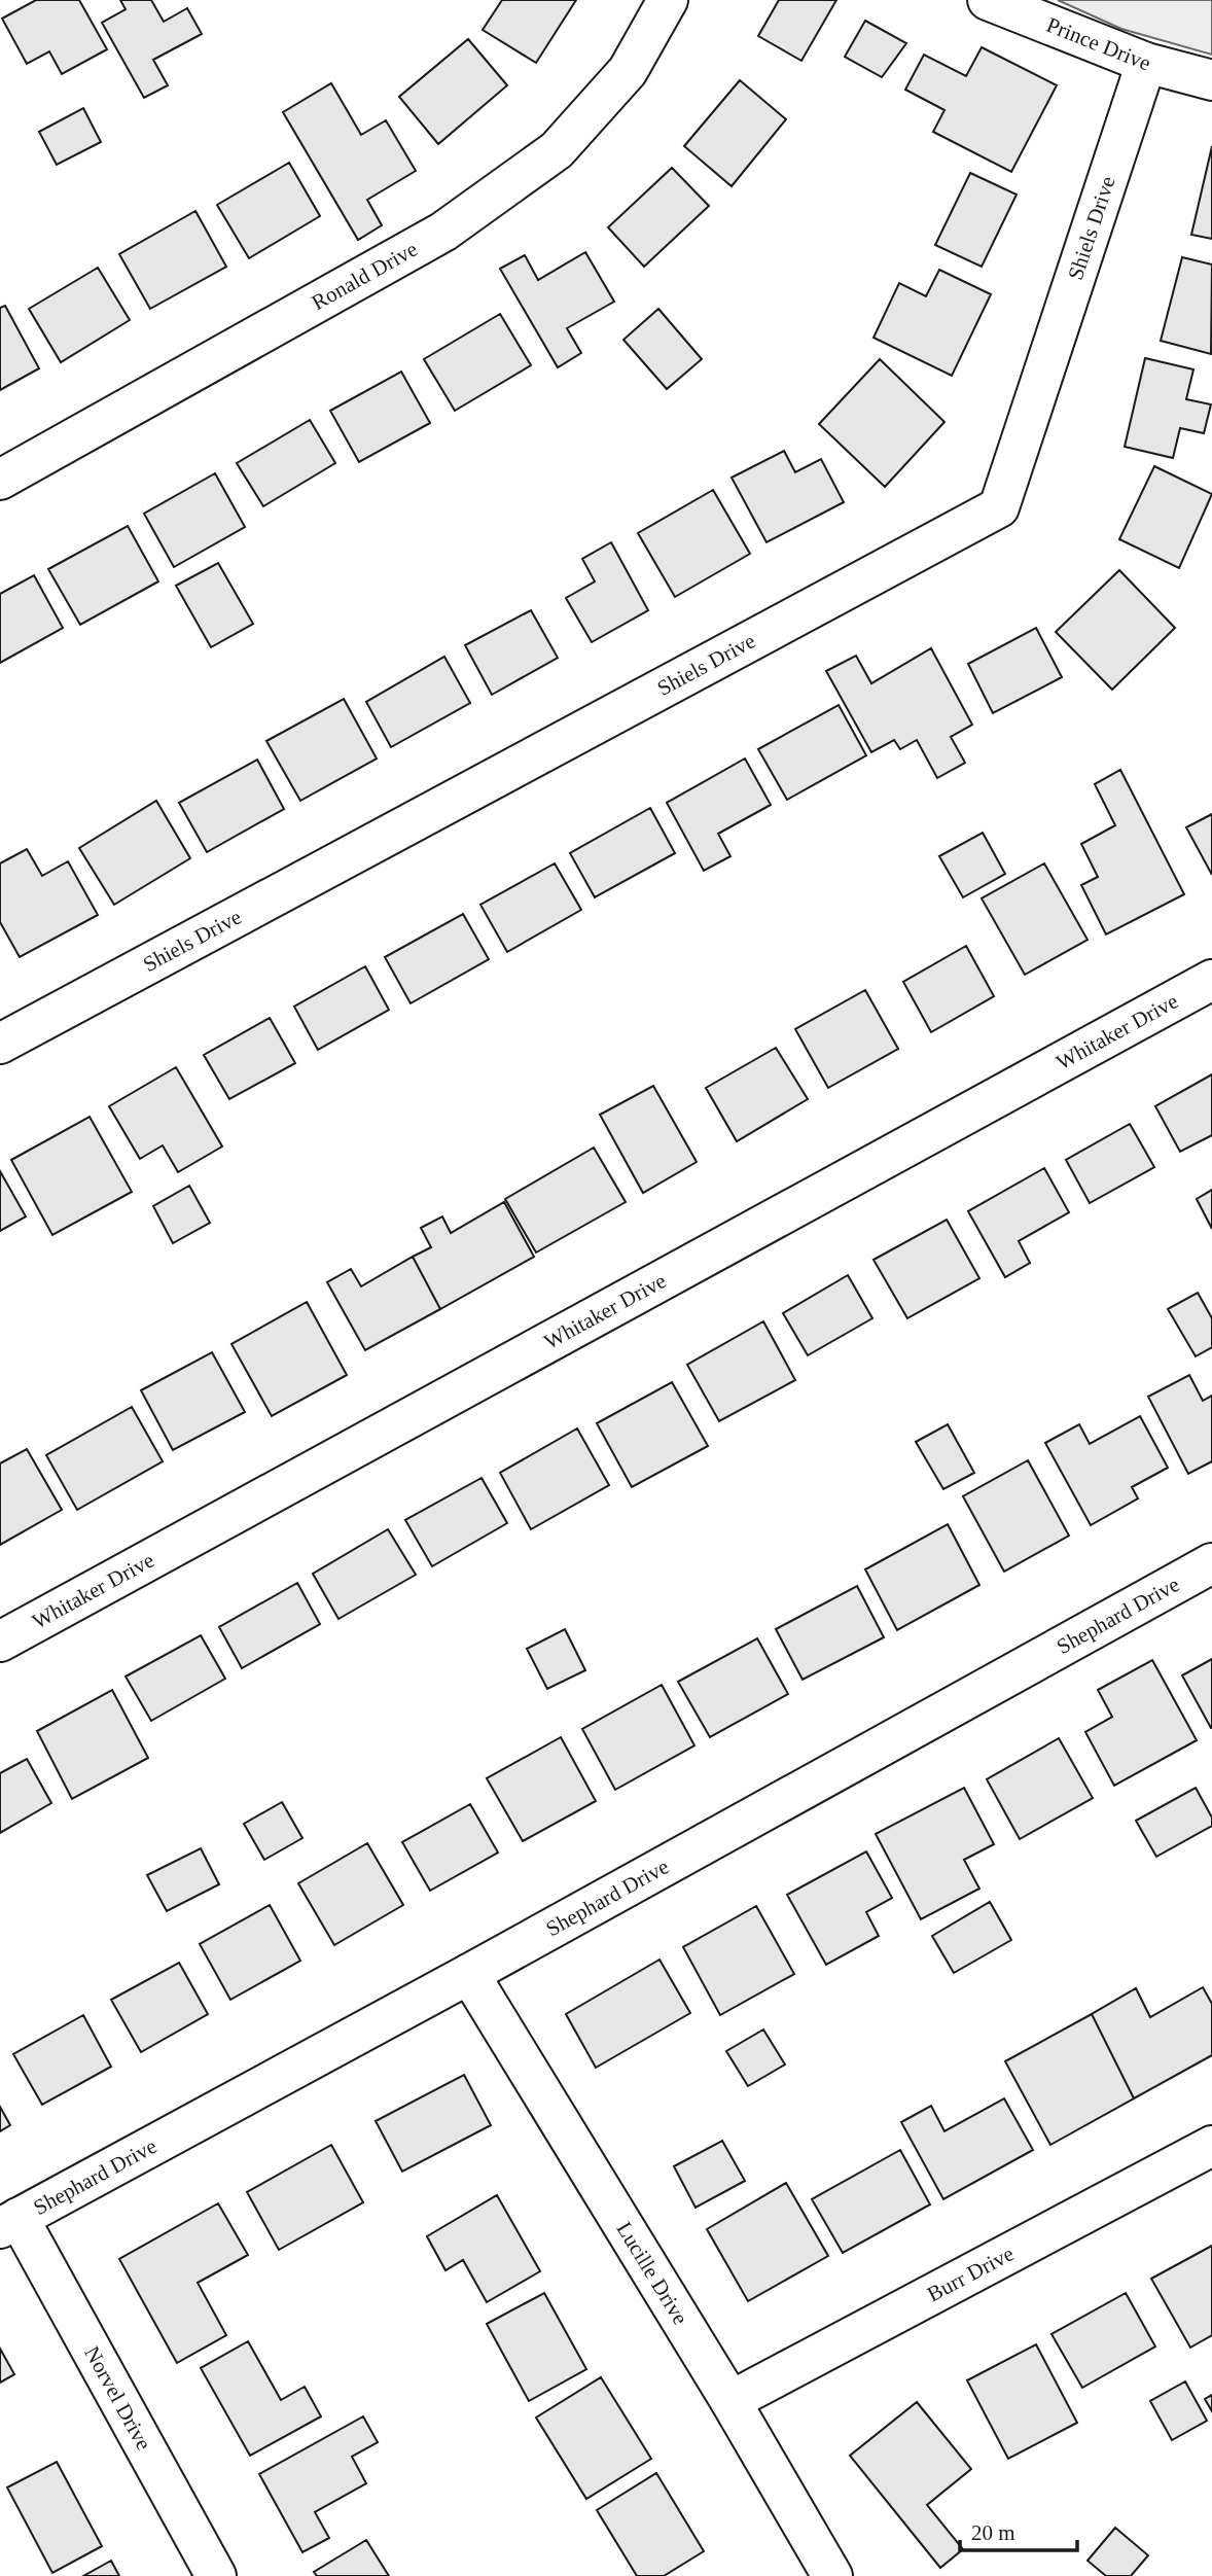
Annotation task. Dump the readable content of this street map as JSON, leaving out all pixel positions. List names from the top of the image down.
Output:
{
  "streets": {
    "street": [
      "Prince Drive",
      "Shiels Drive",
      "Ronald Drive",
      "Whitaker Drive",
      "Shephard Drive",
      "Lucille Drive",
      "Burr Drive",
      "Norvel Drive"
    ]
  },
  "crossings": [
    ["Prince Drive", "Shiels Drive"],
    ["Shephard Drive", "Lucille Drive"],
    ["Shephard Drive", "Norvel Drive"],
    ["Lucille Drive", "Burr Drive"]
  ],
  "scale_bar": "20 m"
}
